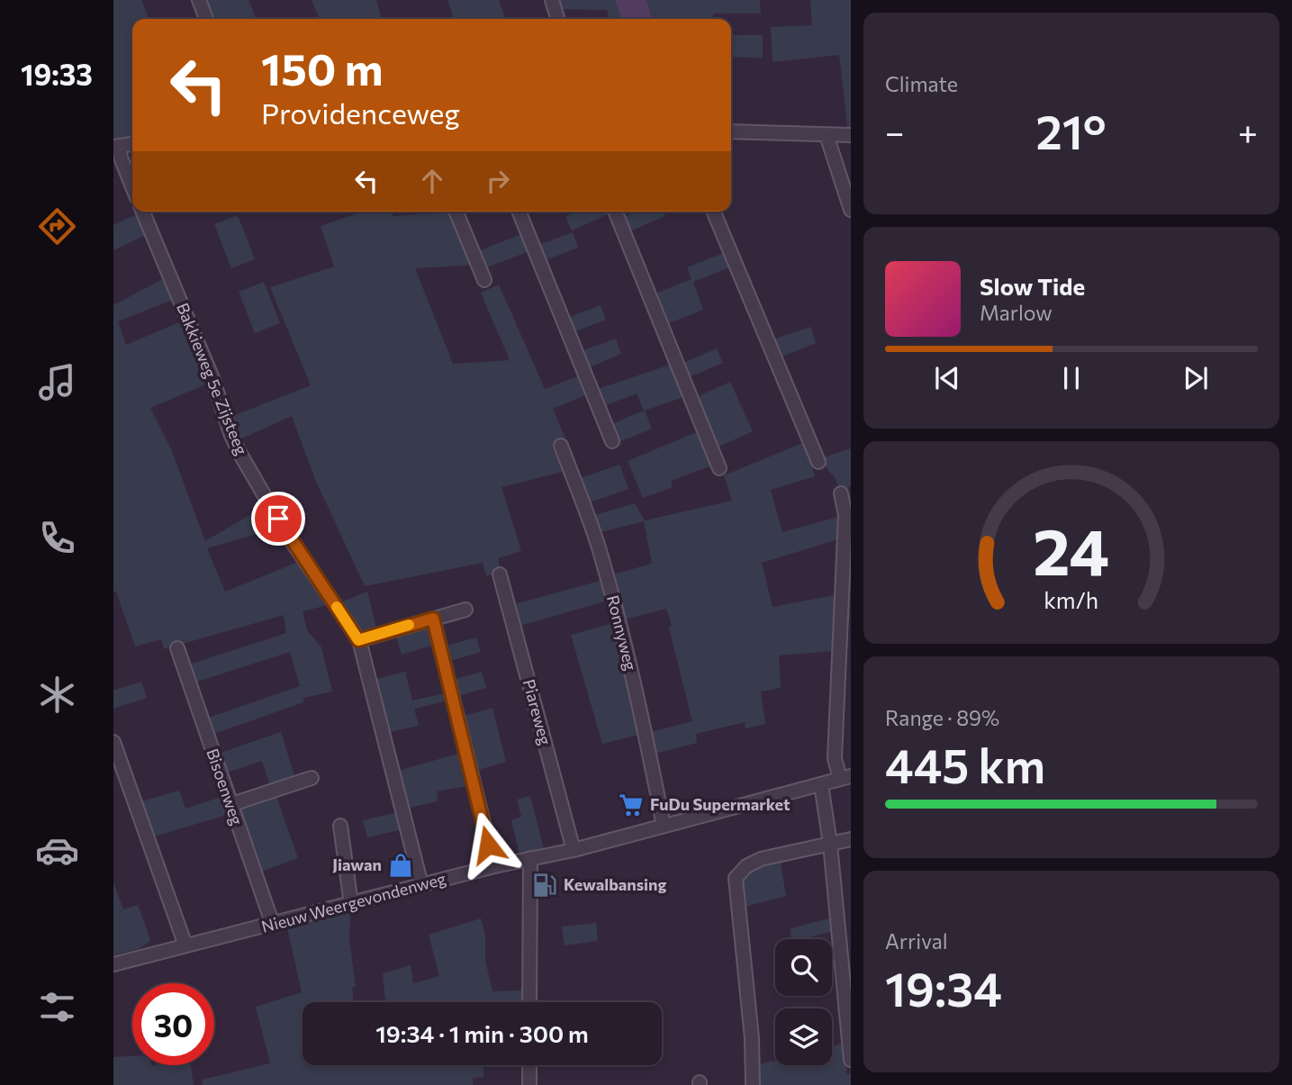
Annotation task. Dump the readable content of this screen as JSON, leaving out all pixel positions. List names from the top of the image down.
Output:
{
  "streets": {
    "street": [
      "Bakkieweg 5e Zijsteeg",
      "Ronnyweg",
      "Piareweg",
      "Bisoenweg",
      "Nieuw Weergevondenweg"
    ]
  },
  "crossings": [
    ["Bakkieweg 5e Zijsteeg", "Nieuw Weergevondenweg"],
    ["Ronnyweg", "Nieuw Weergevondenweg"],
    ["Piareweg", "Nieuw Weergevondenweg"],
    ["Bisoenweg", "Nieuw Weergevondenweg"]
  ],
  "places": {
    "supermarket": ["FuDu Supermarket"],
    "shop": ["Jiawan"],
    "fuel station": ["Kewalbansing"]
  },
  "page": {
    "tabs": "19:33",
    "tile": [
      "Climate",
      ["Range · 89%", "445 km"],
      ["Arrival", "19:34"]
    ],
    "turn": ["150 m", "Providenceweg"],
    "heat": ["−", "21°", "+"],
    "song": ["Slow Tide", "Marlow"],
    "limit": "30",
    "trip": "19:34 · 1 min · 300 m",
    "gauge": ["24", "km/h"]
  }
}
